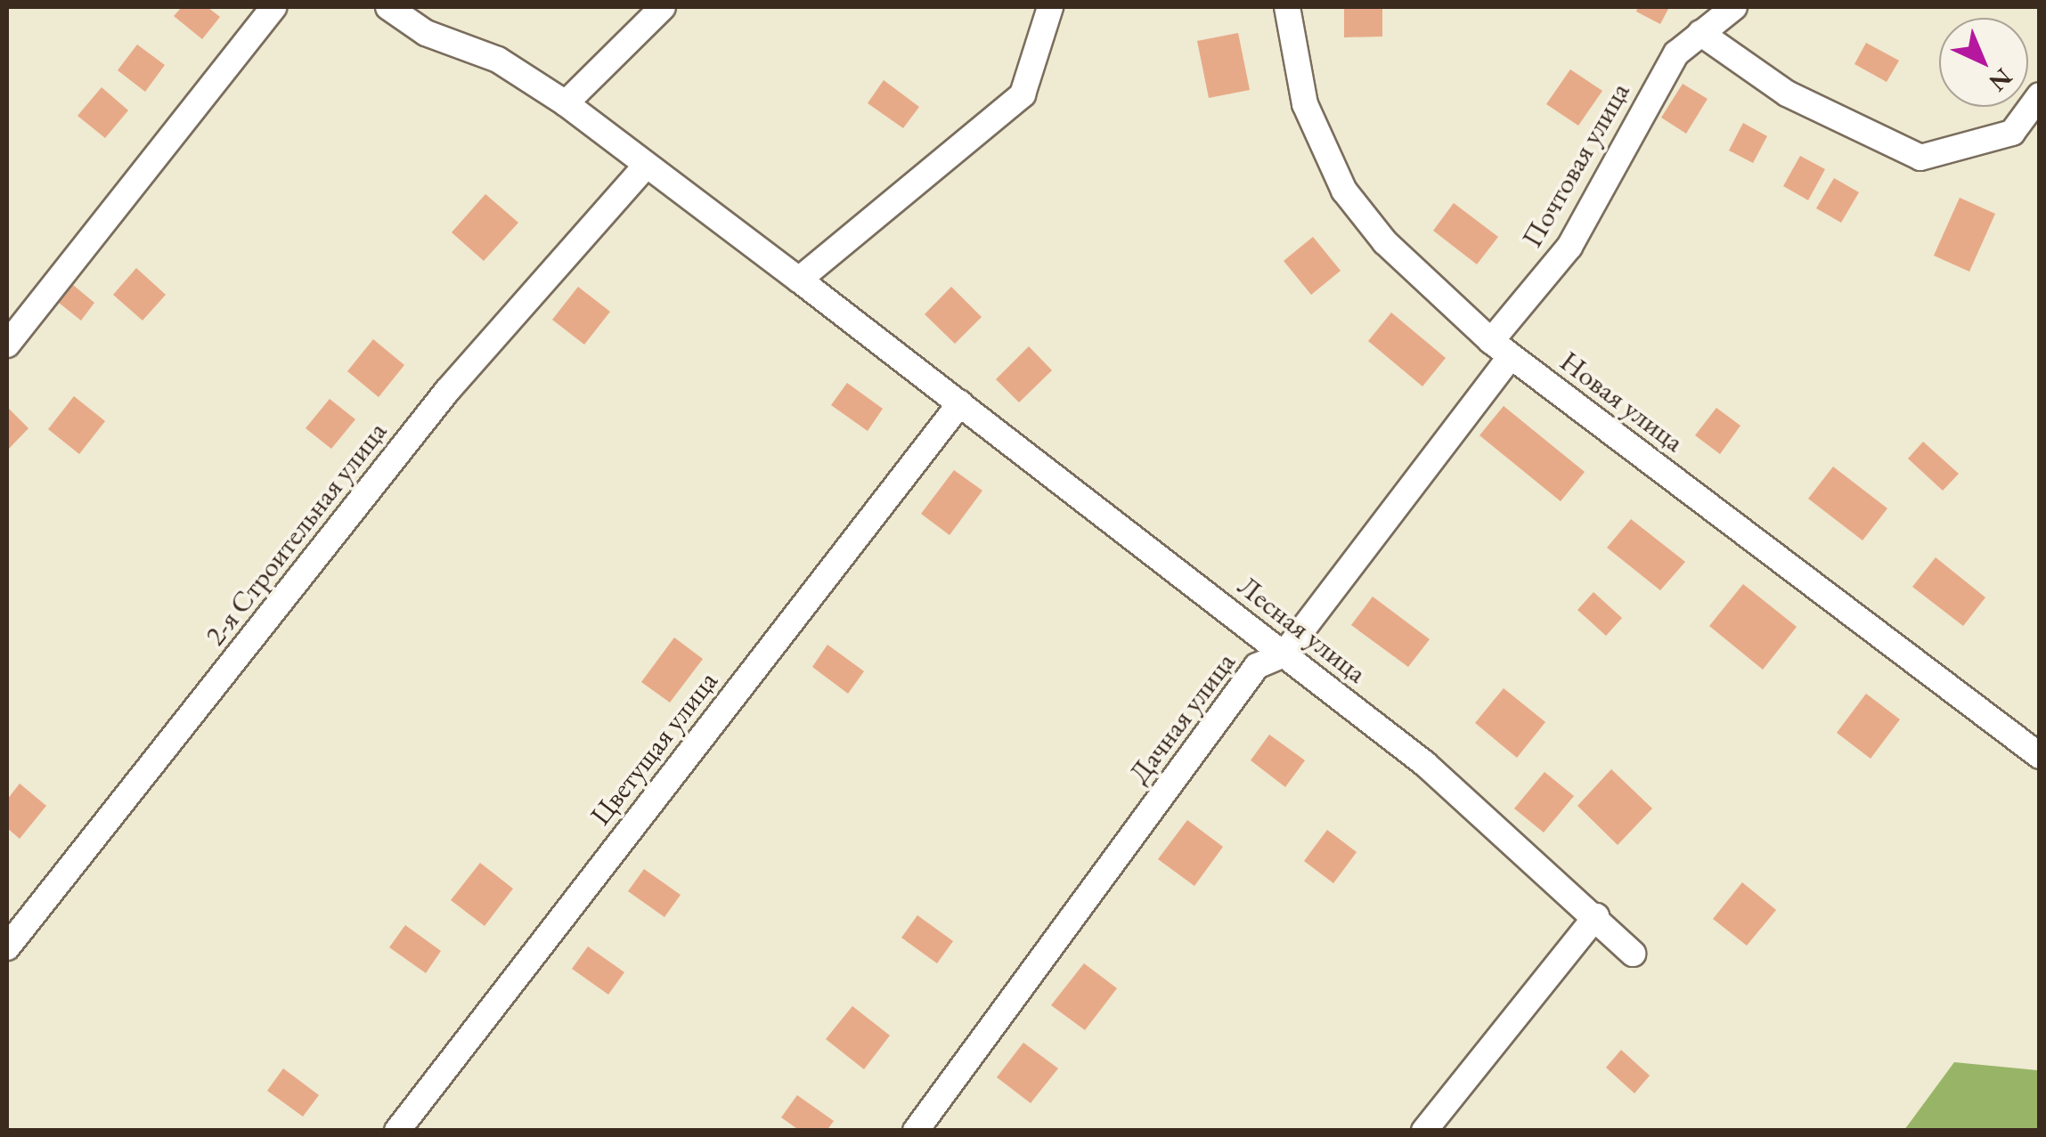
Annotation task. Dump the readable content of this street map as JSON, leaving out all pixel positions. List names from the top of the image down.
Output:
{
  "streets": {
    "street": [
      "Почтовая улица",
      "Новая улица",
      "2-я Строительная улица",
      "Лесная улица",
      "Дачная улица",
      "Цветущая улица"
    ]
  },
  "crossings": [
    ["Почтовая улица", "Новая улица"],
    ["Почтовая улица", "Дачная улица"],
    ["Новая улица", "Дачная улица"],
    ["2-я Строительная улица", "Лесная улица"],
    ["Лесная улица", "Дачная улица"],
    ["Лесная улица", "Цветущая улица"]
  ],
  "north": "bottom right"
}
